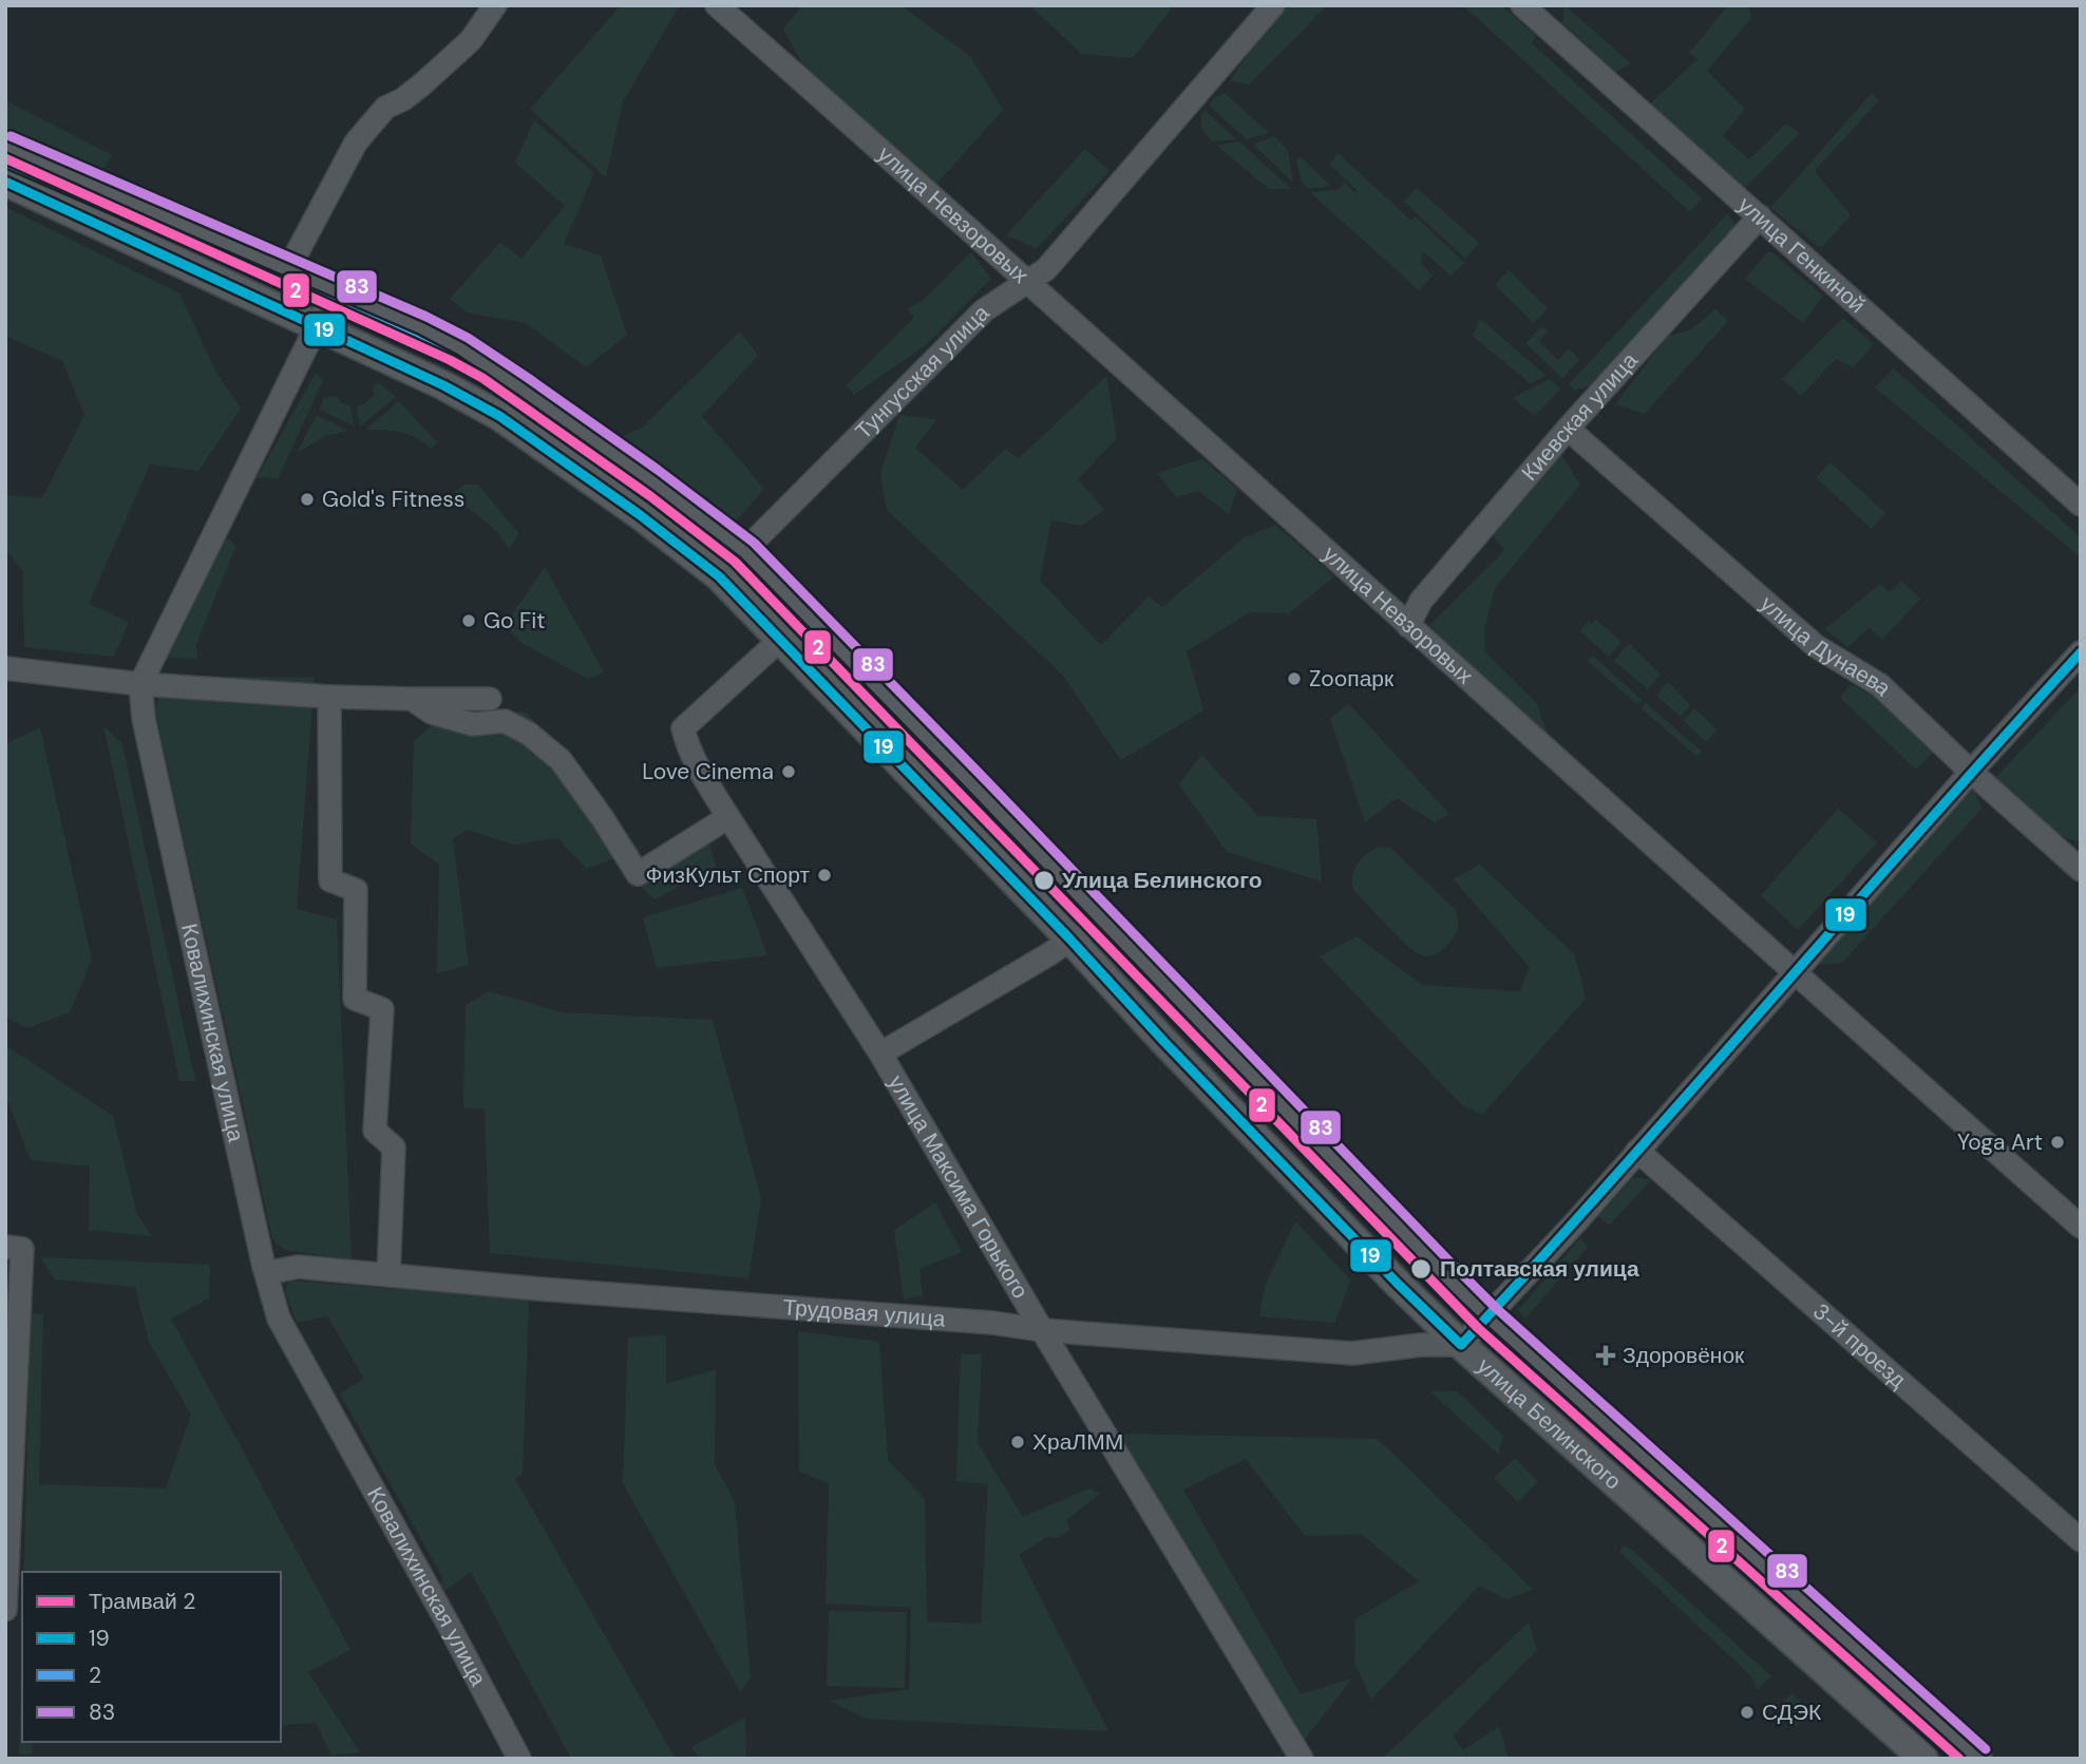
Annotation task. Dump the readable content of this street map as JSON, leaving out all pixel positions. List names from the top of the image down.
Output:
{
  "streets": {
    "main road": ["улица Белинского"],
    "street": [
      "улица Невзоровых",
      "улица Генкиной",
      "Тунгусская улица",
      "Киевская улица",
      "улица Дунаева",
      "Ковалихинская улица",
      "улица Максима Горького",
      "Трудовая улица",
      "3-й проезд"
    ]
  },
  "crossings": [
    ["улица Невзоровых", "Тунгусская улица"],
    ["улица Невзоровых", "Киевская улица"],
    ["улица Генкиной", "Киевская улица"],
    ["Тунгусская улица", "улица Белинского"],
    ["Киевская улица", "улица Дунаева"],
    ["Ковалихинская улица", "Трудовая улица"],
    ["улица Максима Горького", "Трудовая улица"],
    ["улица Максима Горького", "улица Белинского"],
    ["Трудовая улица", "улица Белинского"]
  ],
  "places": {
    "other": [
      "Gold's Fitness",
      "Go Fit",
      "Zooпарк",
      "Love Cinema",
      "ФизКульт Спорт",
      "Улица Белинского",
      "Yoga Art",
      "Полтавская улица",
      "ХраЛММ",
      "СДЭК"
    ],
    "health": ["Здоровёнок"]
  },
  "lines": [
    "transit line 83",
    "tram line 2",
    "transit line 2",
    "transit line 19"
  ],
  "legend": [
    "Трамвай 2",
    "19",
    "2",
    "83"
  ]
}
